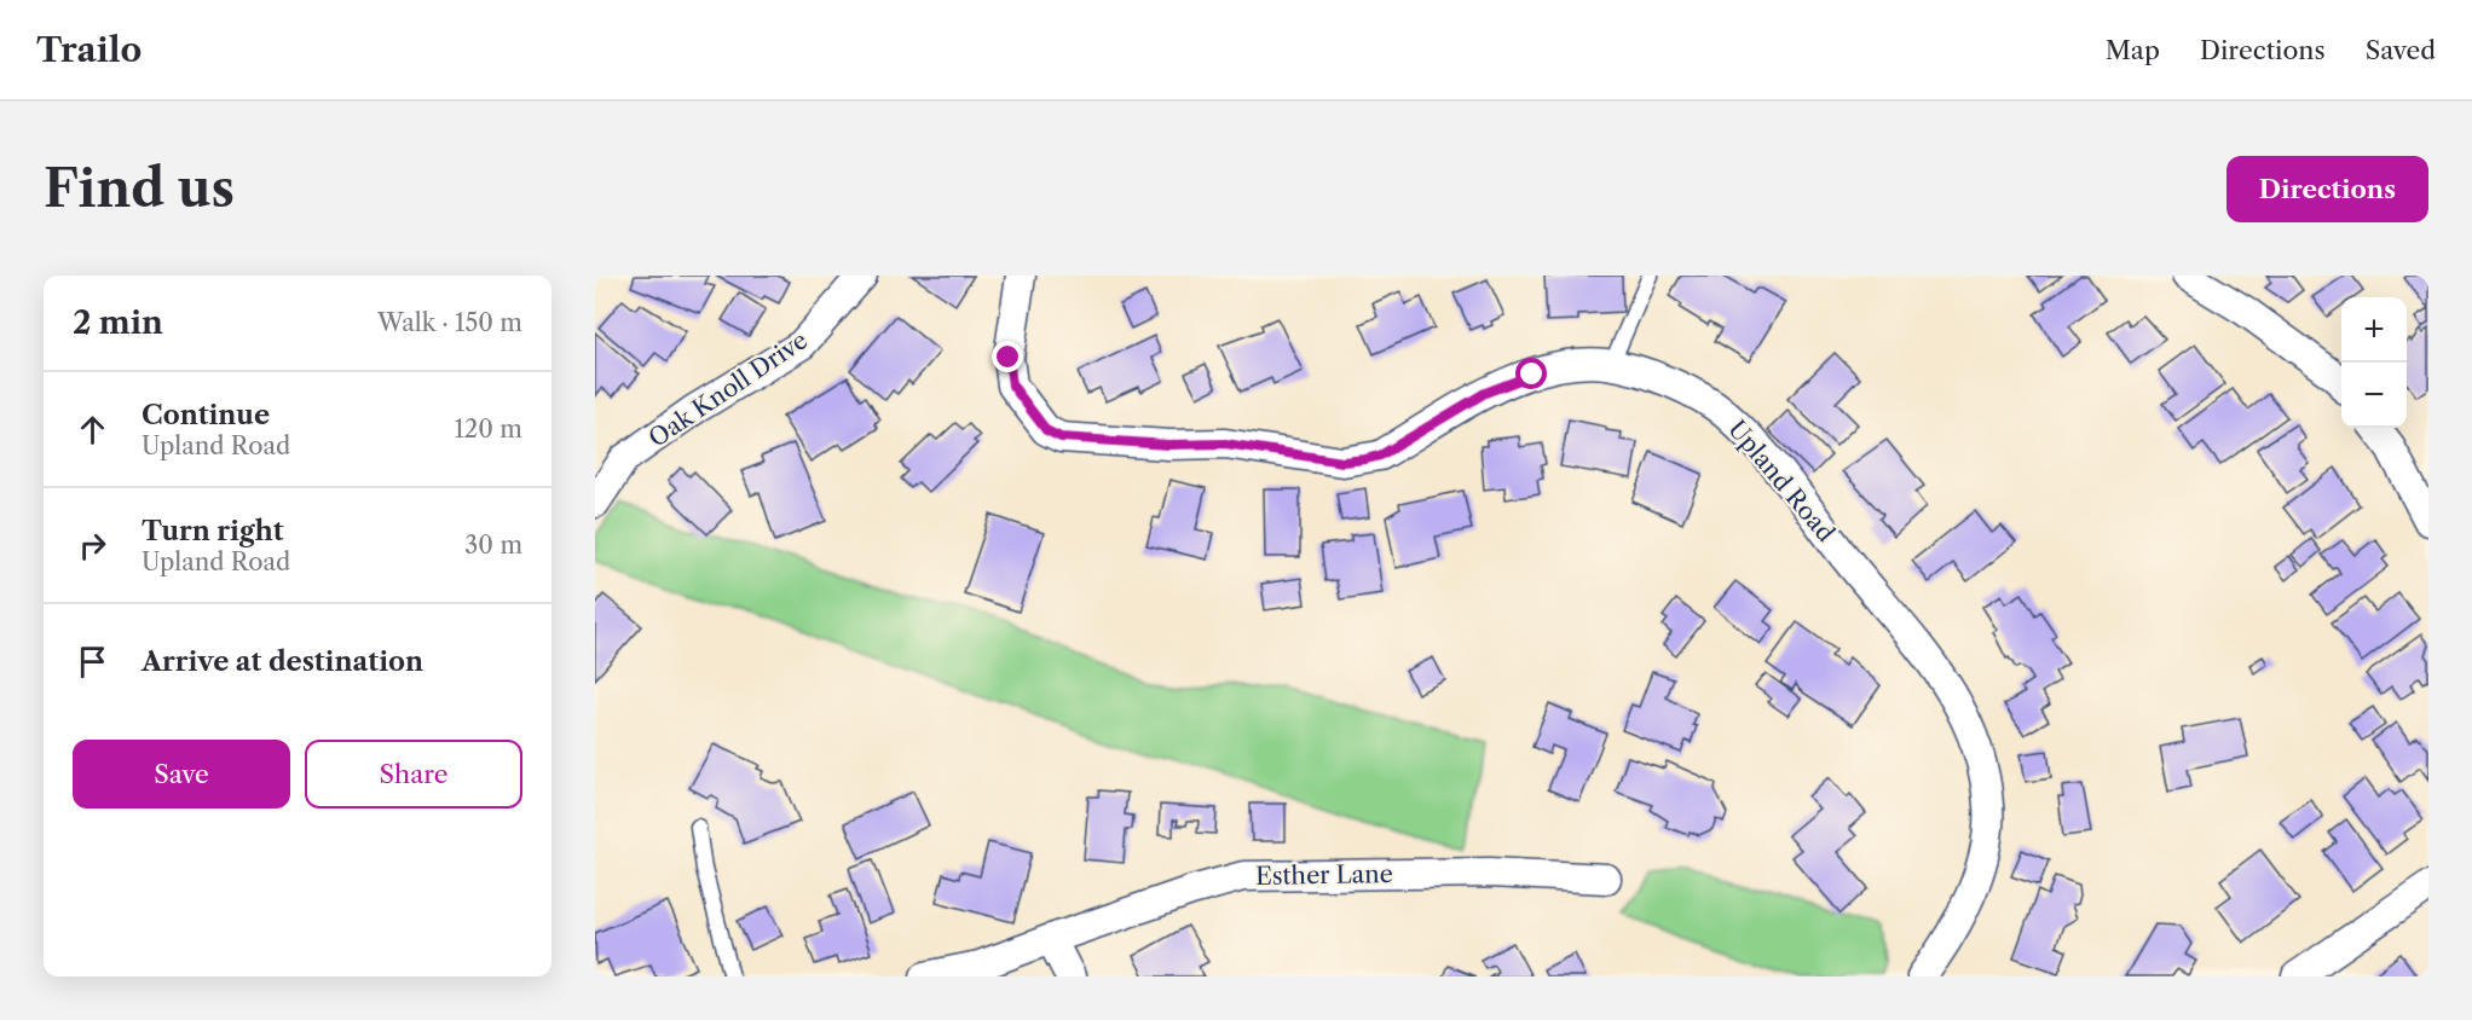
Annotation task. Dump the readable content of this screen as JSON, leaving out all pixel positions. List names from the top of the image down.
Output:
{
  "streets": {
    "street": ["Oak Knoll Drive", "Upland Road", "Esther Lane"]
  },
  "page": {
    "header": "Trailo",
    "nav": ["Map", "Directions", "Saved"],
    "buttons": [
      "Directions",
      ["Save", "Share"]
    ],
    "title": "Find us",
    "heading": ["2 min", "Walk · 150 m"],
    "map_buttons": ["+", "−"],
    "list": [
      ["Continue", "Upland Road", "120 m"],
      ["Turn right", "Upland Road", "30 m"],
      "Arrive at destination"
    ]
  }
}
